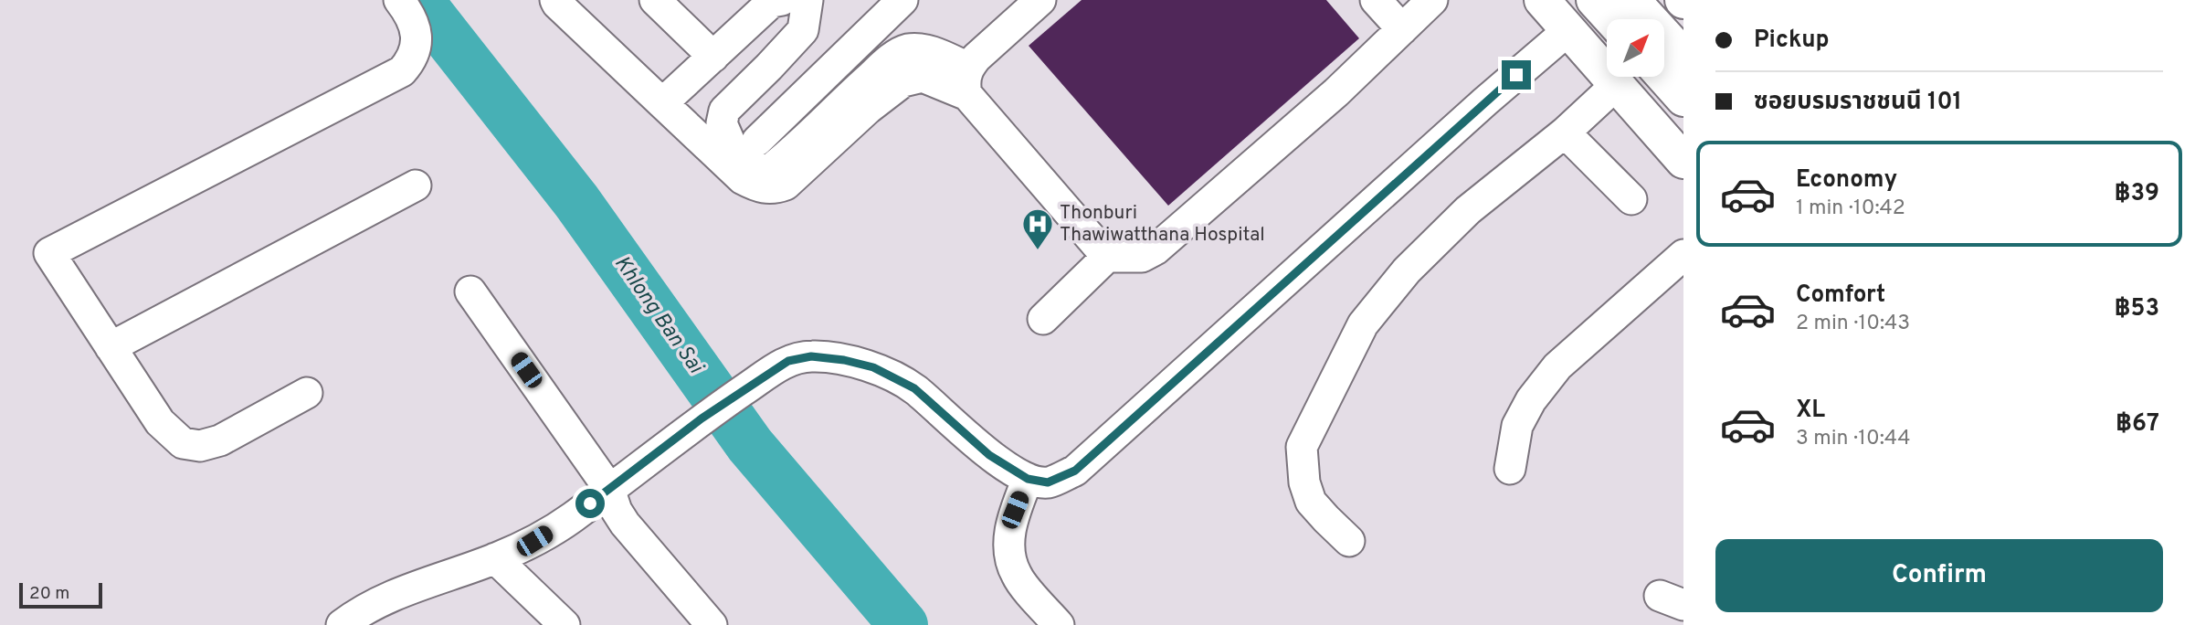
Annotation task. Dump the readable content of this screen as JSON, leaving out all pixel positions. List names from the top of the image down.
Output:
{
  "water": ["Khlong Ban Sai"],
  "places": {
    "hospital": ["Thonburi Thawiwatthana Hospital"]
  },
  "scale_bar": "20 m",
  "north": "top right",
  "page": {
    "banner": ["Pickup", "ซอยบรมราชชนนี 101"],
    "list": [
      {
        "name": "Economy",
        "note": "1 min · 10:42",
        "value": "฿39"
      },
      {
        "name": "Comfort",
        "note": "2 min · 10:43",
        "value": "฿53"
      },
      {
        "name": "XL",
        "note": "3 min · 10:44",
        "value": "฿67"
      }
    ],
    "buttons": "Confirm",
    "scale": "20 m"
  }
}
